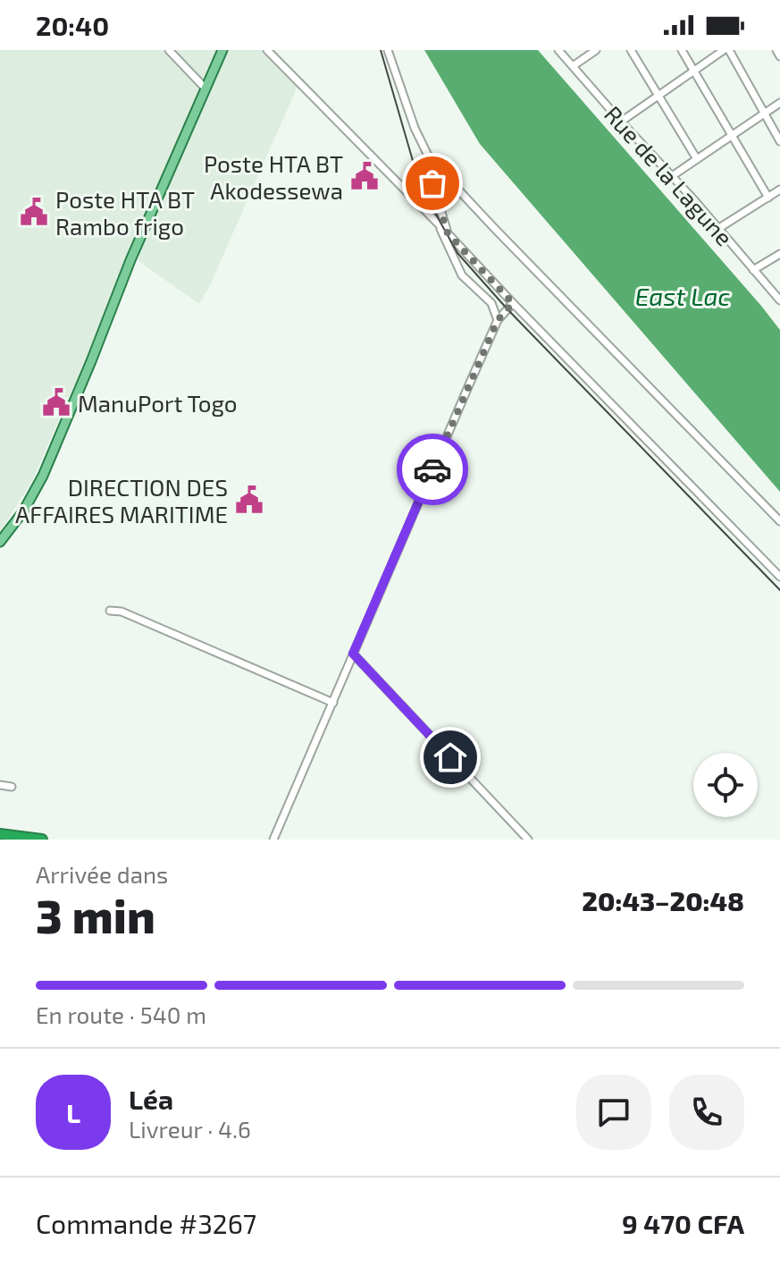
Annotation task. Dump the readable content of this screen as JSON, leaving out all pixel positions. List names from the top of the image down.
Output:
{
  "streets": {
    "street": ["Rue de la Lagune"]
  },
  "water": ["East Lac"],
  "places": {
    "public building": [
      "Poste HTA BT Akodessewa",
      "Poste HTA BT Rambo frigo",
      "ManuPort Togo",
      "DIRECTION DES AFFAIRES MARITIME"
    ]
  },
  "page": {
    "status": "20:40",
    "heading": ["3 min", "Arrivée dans", "20:43–20:48"],
    "panel": [
      "Léa",
      "Livreur · 4.6",
      "Commande #3267",
      "9 470 CFA"
    ],
    "bar": "En route · 540 m",
    "round": "L"
  }
}
